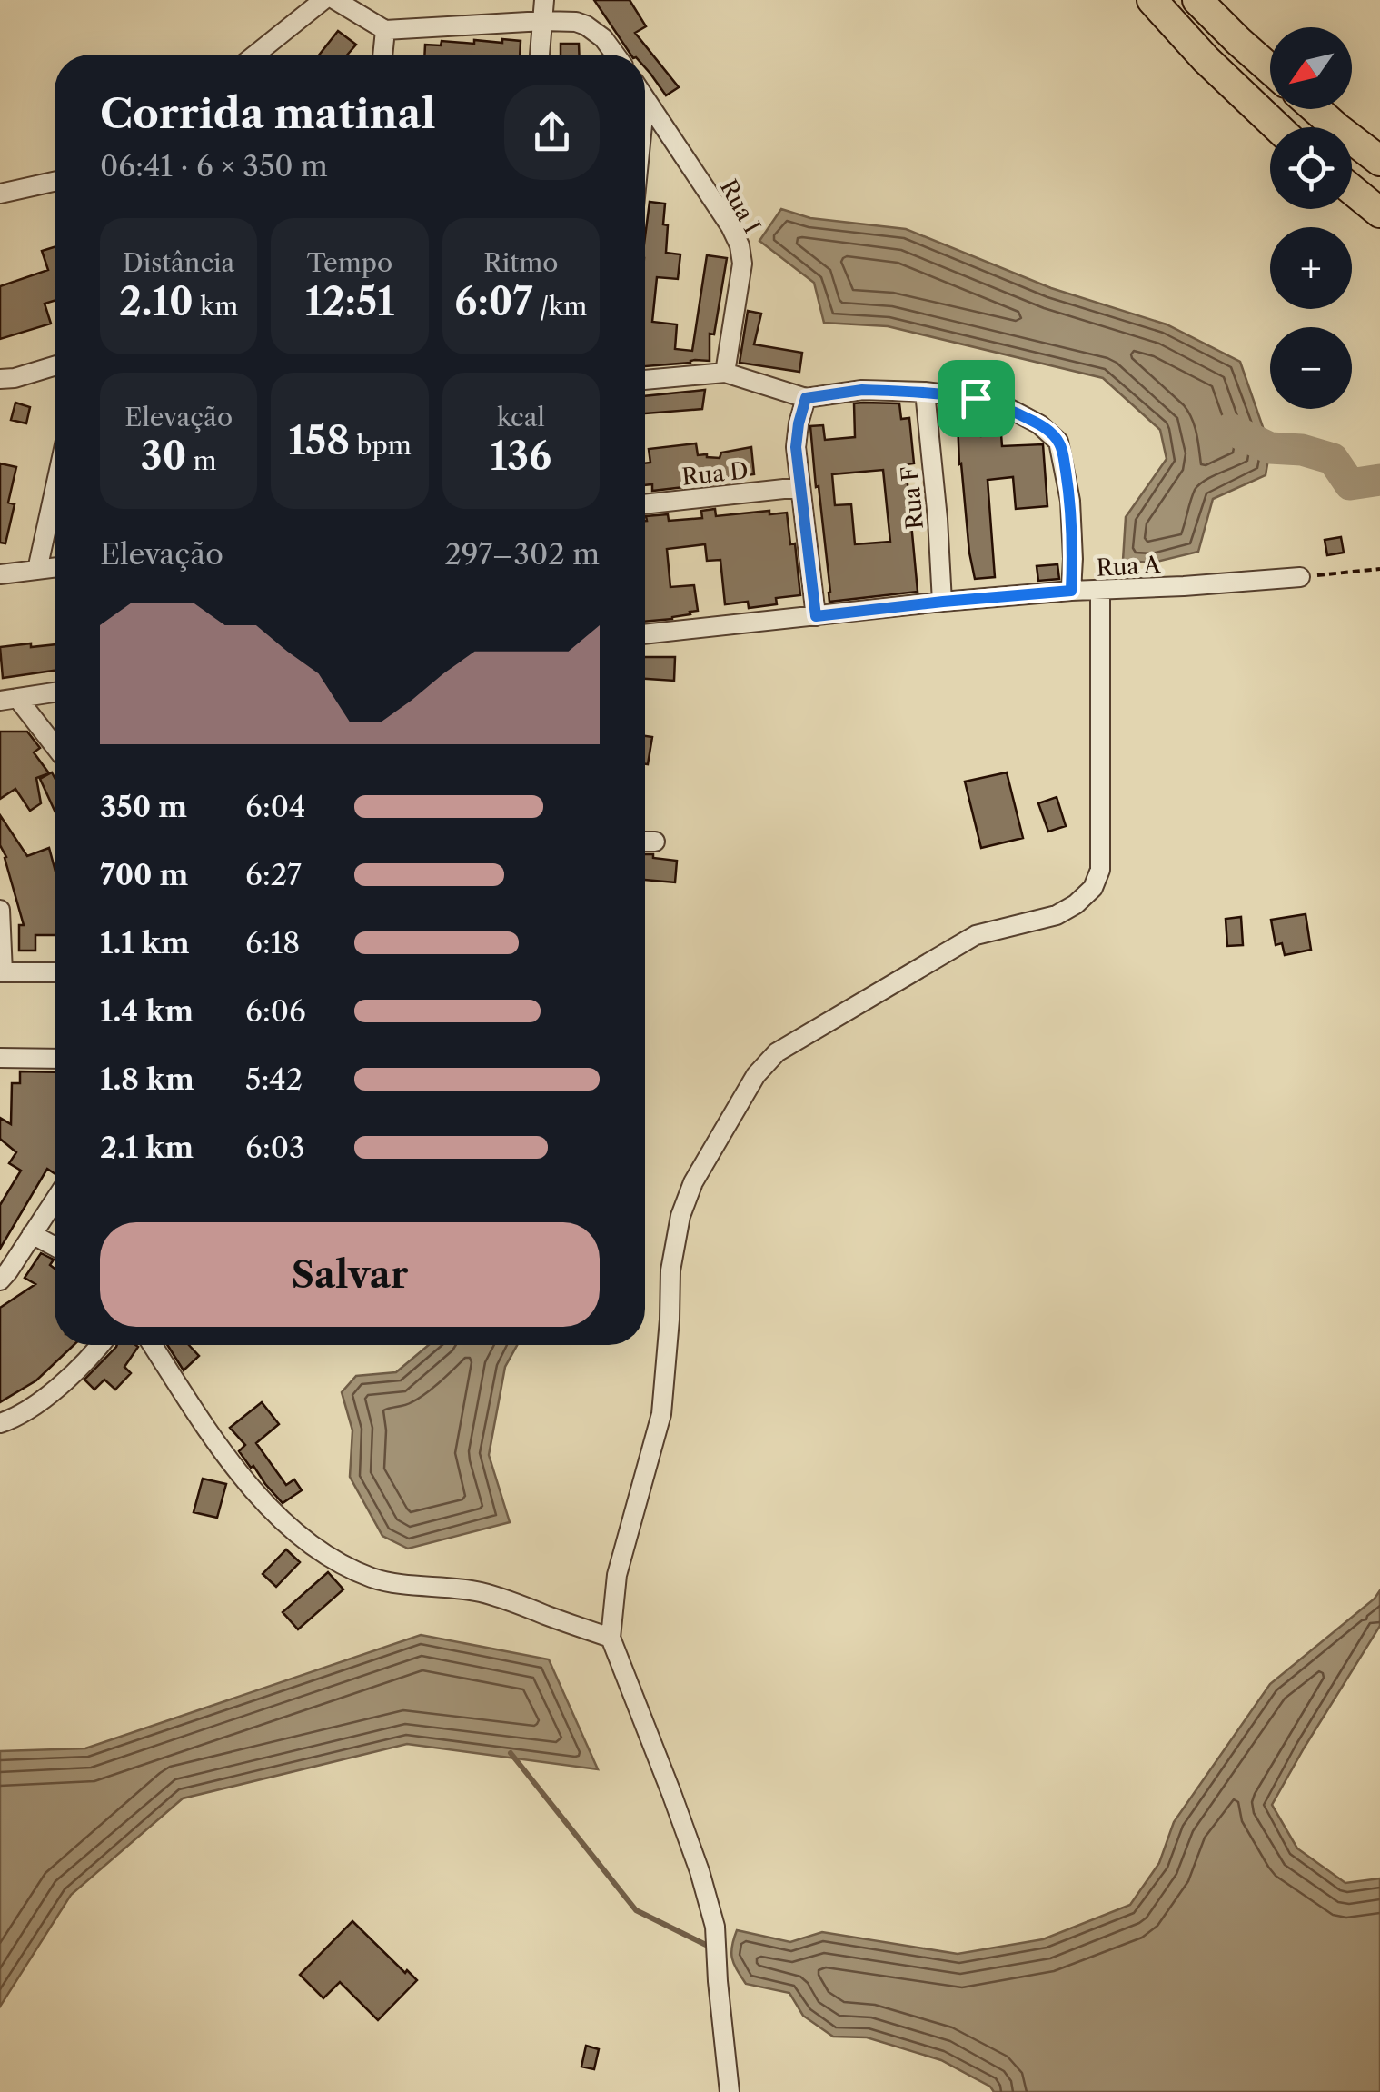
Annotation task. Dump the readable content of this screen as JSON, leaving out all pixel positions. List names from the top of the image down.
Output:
{
  "streets": {
    "street": [
      "Rua I",
      "Rua D",
      "Rua F",
      "Rua A"
    ]
  },
  "crossings": [
    ["Rua F", "Rua A"]
  ],
  "north": "bottom left",
  "page": {
    "map_buttons": ["+", "−"],
    "heading": ["Corrida matinal", "06:41 · 6 × 350 m"],
    "stats": [
      ["Distância", "2.10 km"],
      ["Tempo", "12:51"],
      ["Ritmo", "6:07 /km"],
      ["Elevação", "30 m"],
      ["158 bpm"],
      ["kcal", "136"]
    ],
    "chart": ["Elevação", "297–302 m"],
    "list": [
      {
        "name": "350 m",
        "note": "6:04"
      },
      {
        "name": "700 m",
        "note": "6:27"
      },
      {
        "name": "1.1 km",
        "note": "6:18"
      },
      {
        "name": "1.4 km",
        "note": "6:06"
      },
      {
        "name": "1.8 km",
        "note": "5:42"
      },
      {
        "name": "2.1 km",
        "note": "6:03"
      }
    ],
    "buttons": "Salvar"
  }
}
